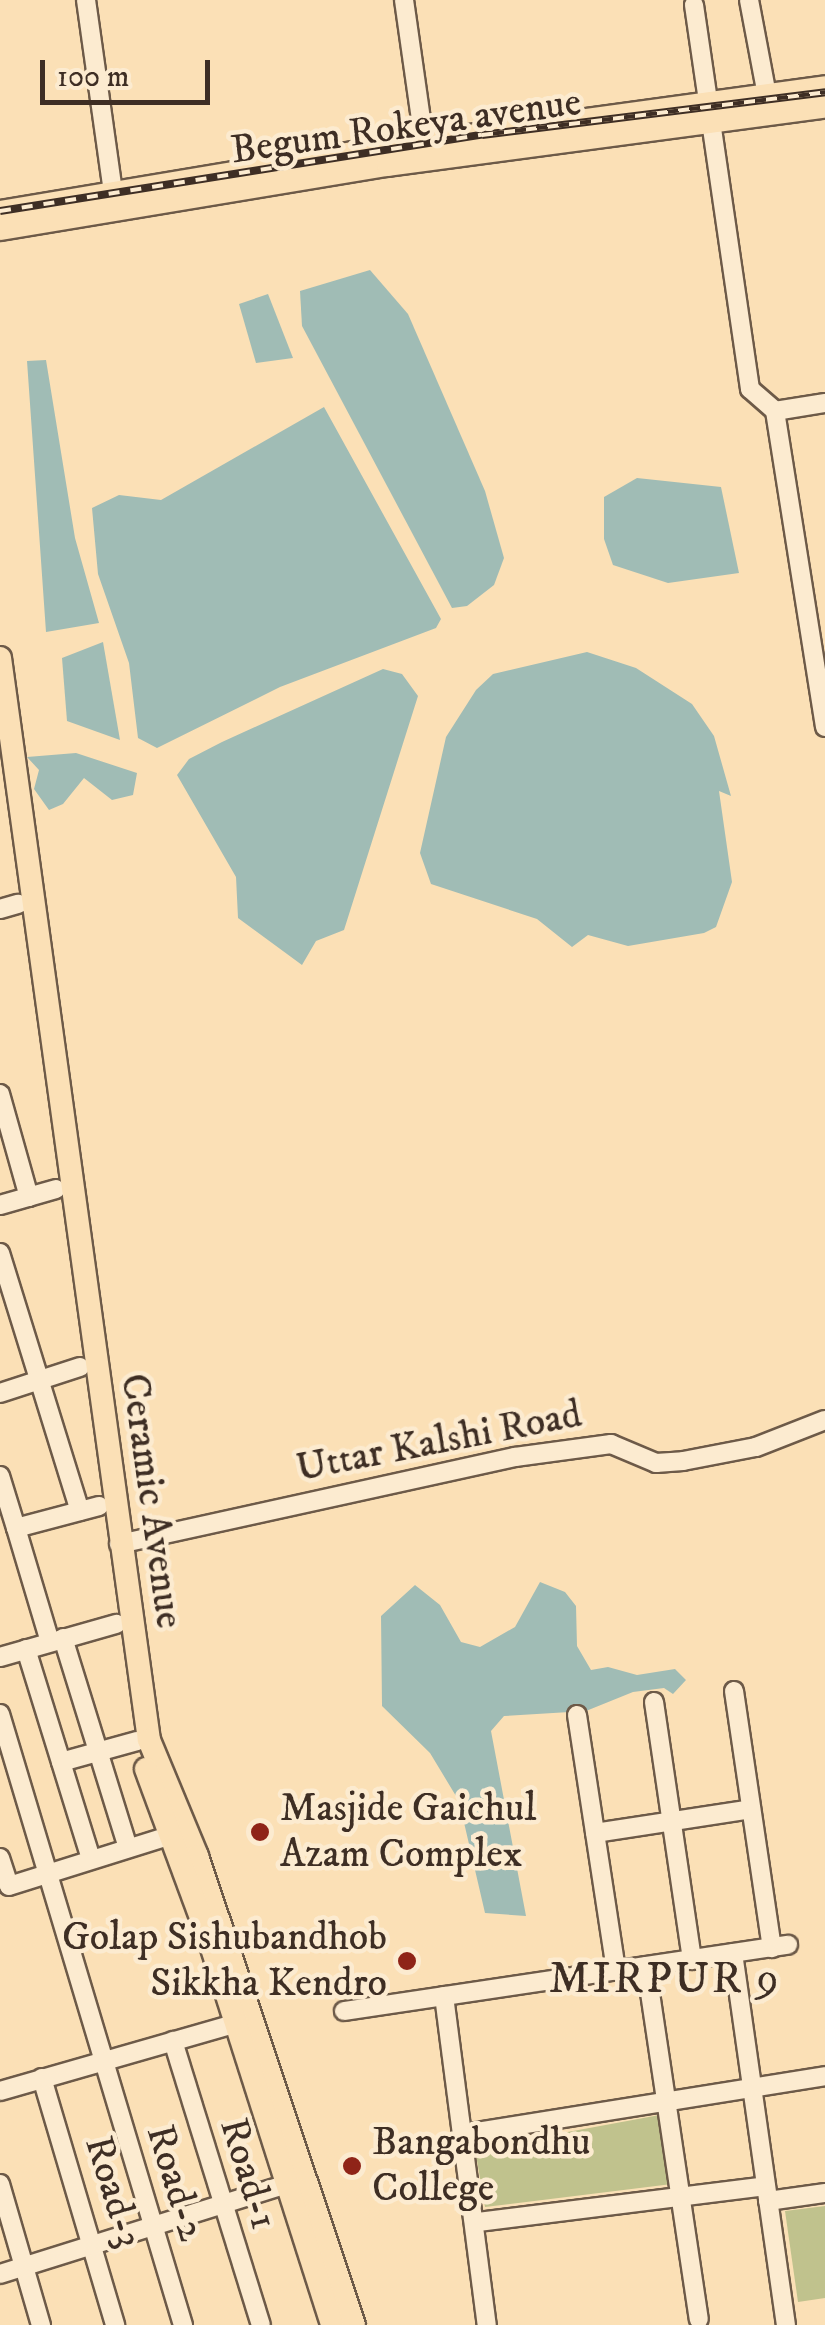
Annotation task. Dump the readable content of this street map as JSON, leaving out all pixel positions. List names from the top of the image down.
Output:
{
  "streets": {
    "main road": ["Begum Rokeya avenue", "Ceramic Avenue"],
    "street": [
      "Uttar Kalshi Road",
      "Road-1",
      "Road-2",
      "Road-3"
    ]
  },
  "crossings": [
    ["Uttar Kalshi Road", "Ceramic Avenue"]
  ],
  "districts": ["MIRPUR 9"],
  "places": ["Masjide Gaichul Azam Complex", "Golap Sishubandhob Sikkha Kendro", "Bangabondhu College"],
  "scale_bar": "100 m"
}
